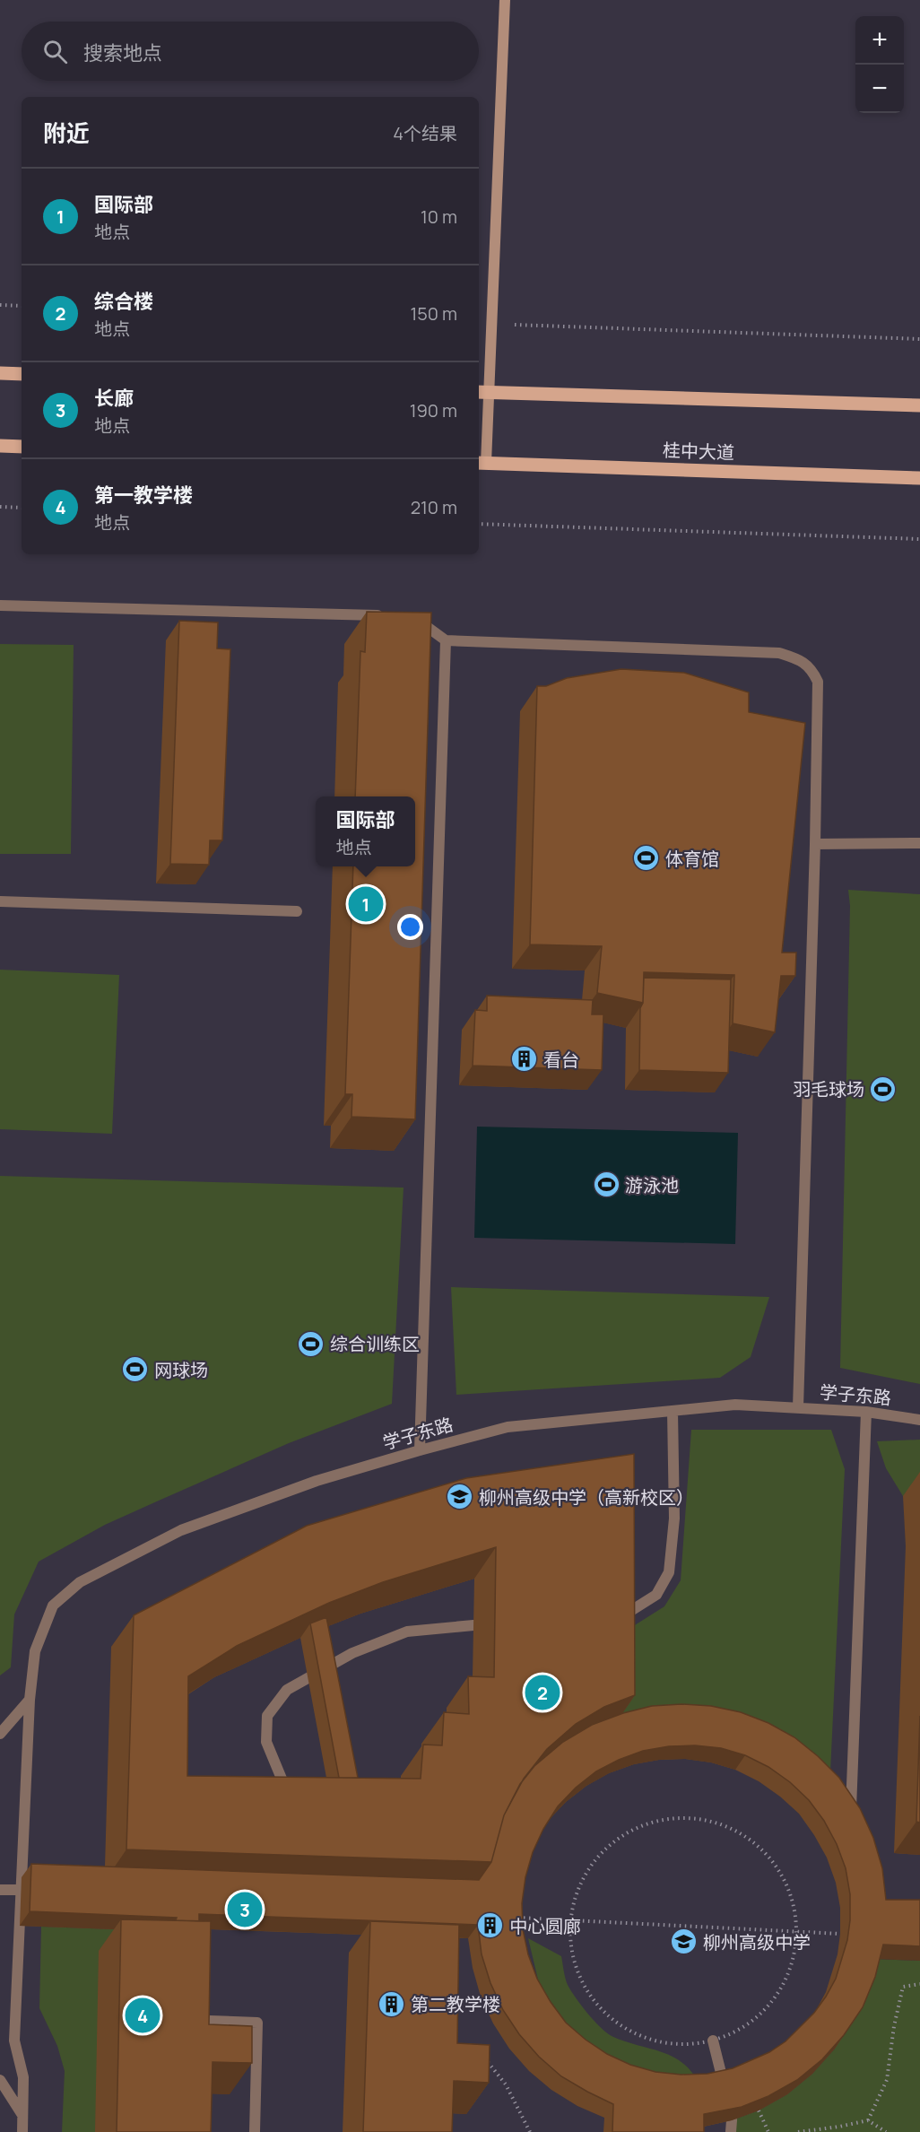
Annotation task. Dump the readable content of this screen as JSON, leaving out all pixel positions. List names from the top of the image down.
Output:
{
  "streets": {
    "main road": ["桂中大道"],
    "lane": ["学子东路"]
  },
  "places": {
    "sports": [
      "体育馆",
      "羽毛球场",
      "游泳池",
      "综合训练区",
      "网球场"
    ],
    "building": ["看台", "中心圆廊", "第二教学楼"],
    "school or university": ["柳州高级中学（高新校区）", "柳州高级中学"]
  },
  "page": {
    "map_buttons": ["+", "−"],
    "search": "搜索地点",
    "heading": ["附近", "4个结果"],
    "list": [
      {
        "mark": "1",
        "name": "国际部",
        "note": "地点",
        "value": "10 m"
      },
      {
        "mark": "2",
        "name": "综合楼",
        "note": "地点",
        "value": "150 m"
      },
      {
        "mark": "3",
        "name": "长廊",
        "note": "地点",
        "value": "190 m"
      },
      {
        "mark": "4",
        "name": "第一教学楼",
        "note": "地点",
        "value": "210 m"
      }
    ],
    "popup": ["国际部", "地点"],
    "pins": [
      "1",
      "2",
      "3",
      "4"
    ]
  }
}
